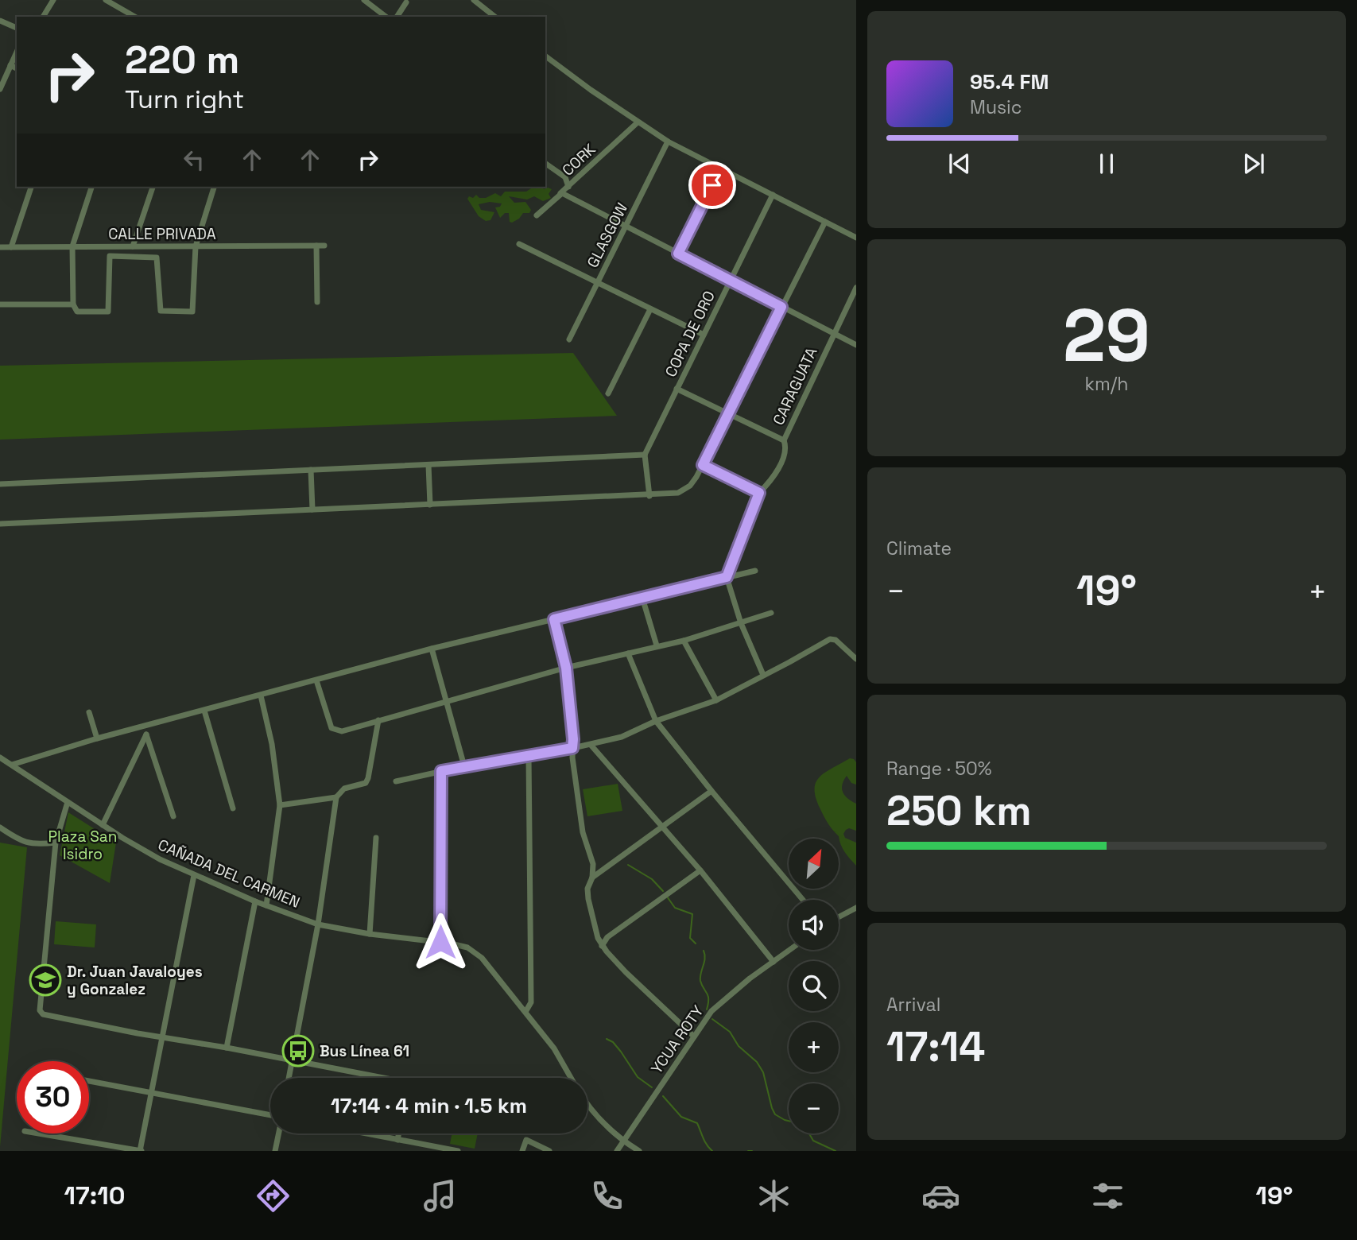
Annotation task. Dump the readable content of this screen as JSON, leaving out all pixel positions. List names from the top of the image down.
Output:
{
  "streets": {
    "street": [
      "CORK",
      "CALLE PRIVADA",
      "GLASGOW",
      "COPA DE ORO",
      "CARAGUATA",
      "CAÑADA DEL CARMEN",
      "YCUA ROTY"
    ]
  },
  "crossings": [
    ["CORK", "GLASGOW"],
    ["CAÑADA DEL CARMEN", "YCUA ROTY"]
  ],
  "parks": ["Plaza San Isidro"],
  "places": {
    "school or university": ["Dr. Juan Javaloyes y Gonzalez"],
    "bus stop": ["Bus Línea 61"]
  },
  "north": "top right",
  "page": {
    "turn": ["220 m", "Turn right"],
    "song": ["95.4 FM", "Music"],
    "tile": [
      ["29", "km/h"],
      "Climate",
      ["Range · 50%", "250 km"],
      ["Arrival", "17:14"]
    ],
    "heat": ["−", "19°", "+"],
    "map_buttons": ["+", "−"],
    "limit": "30",
    "trip": "17:14 · 4 min · 1.5 km",
    "tabs": ["17:10", "19°"]
  }
}
